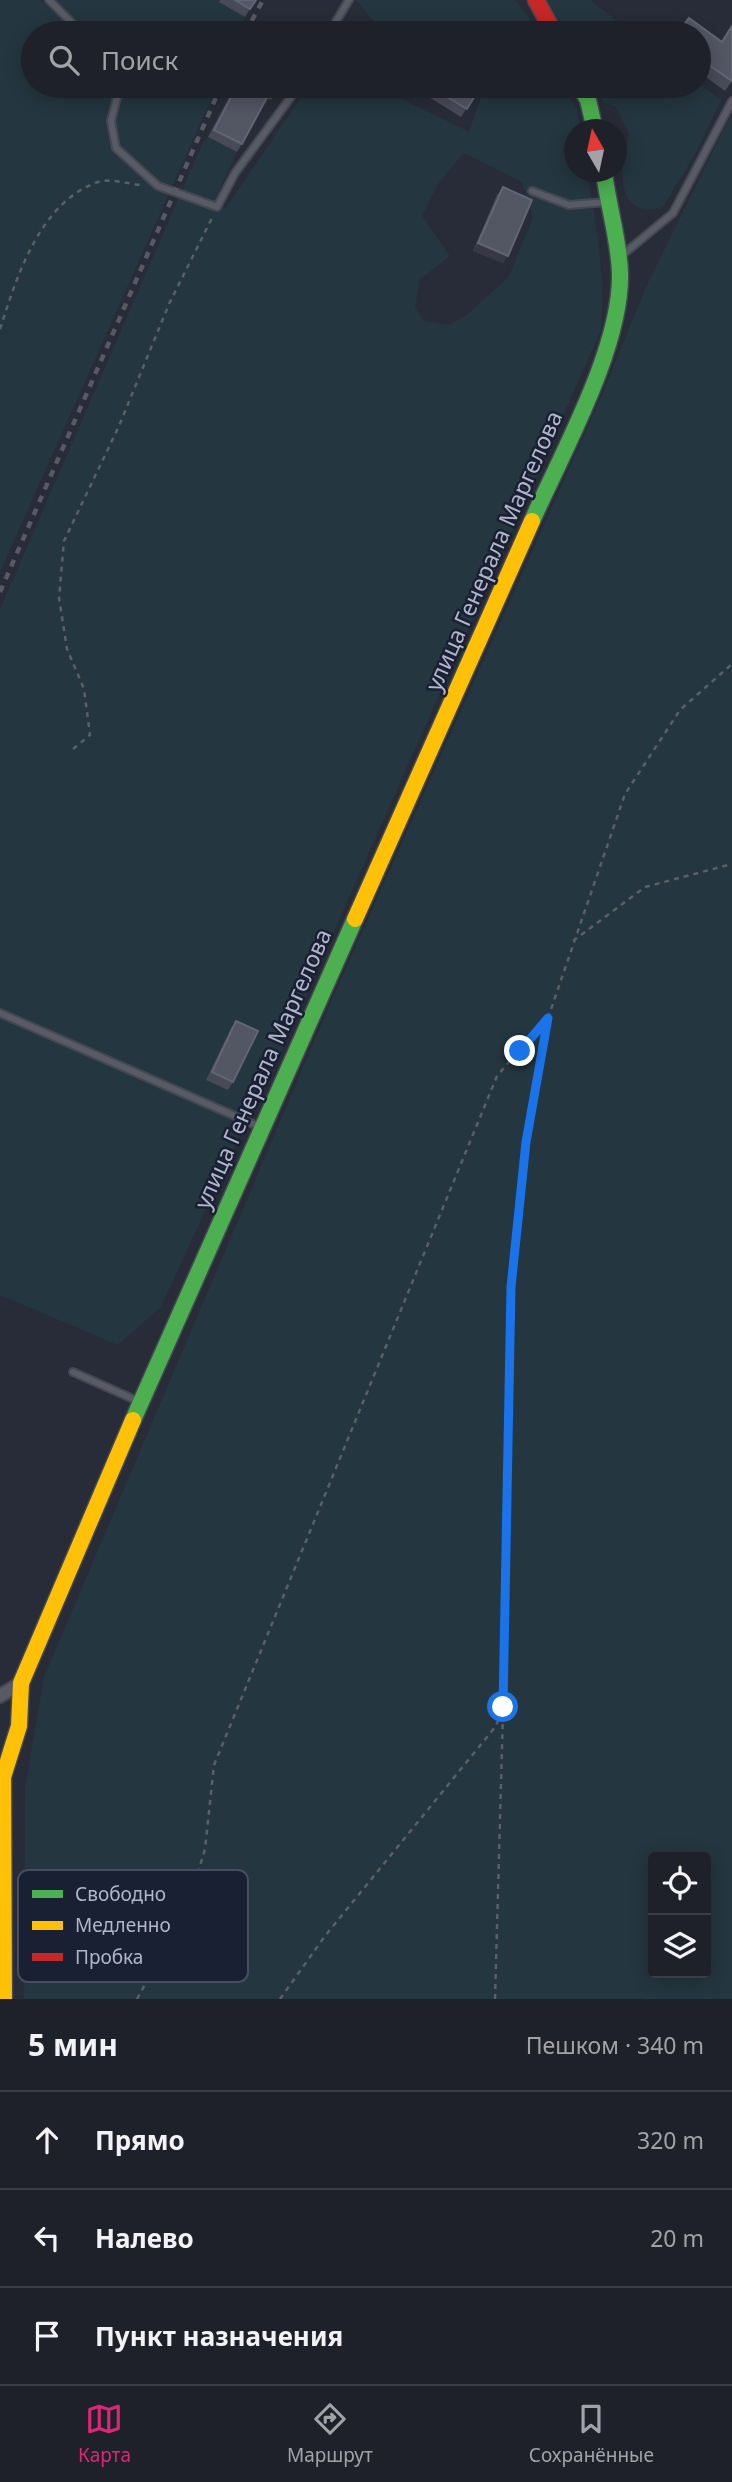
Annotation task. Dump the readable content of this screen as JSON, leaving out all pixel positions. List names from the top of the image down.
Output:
{
  "streets": {
    "main road": ["улица Генерала Маргелова"]
  },
  "legend": ["Свободно", "Медленно", "Пробка"],
  "north": "top",
  "page": {
    "search": "Поиск",
    "heading": ["5 мин", "Пешком · 340 m"],
    "list": [
      ["Прямо", "320 m"],
      ["Налево", "20 m"],
      "Пункт назначения"
    ],
    "nav": ["Карта", "Маршрут", "Сохранённые"]
  }
}
